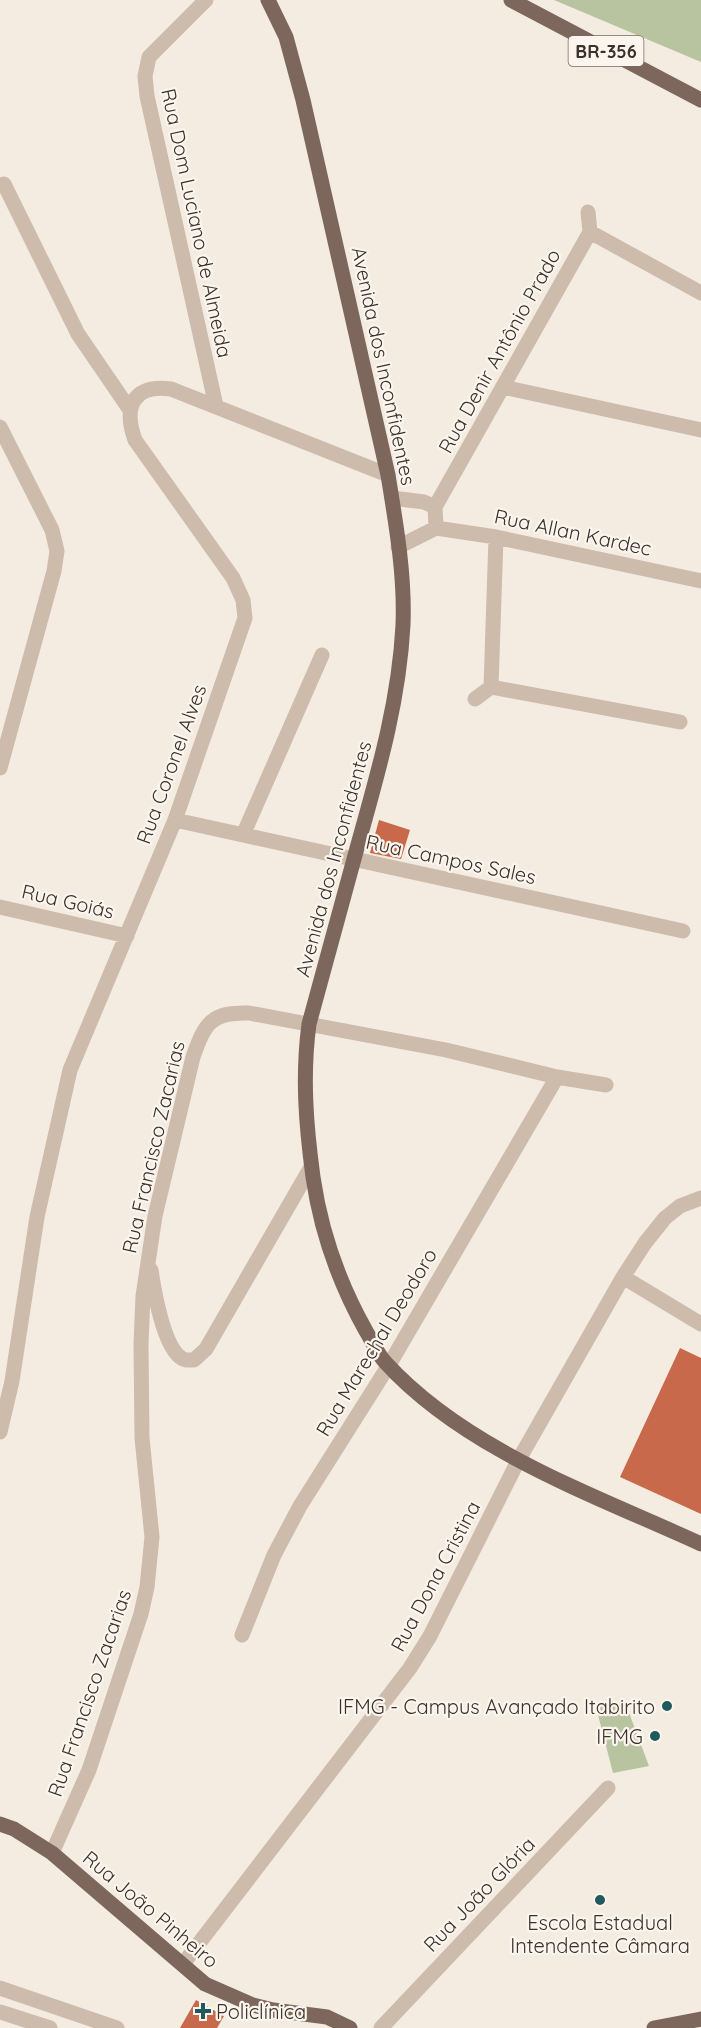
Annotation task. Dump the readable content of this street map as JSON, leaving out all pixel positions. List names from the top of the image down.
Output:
{
  "streets": {
    "main road": ["BR-356", "Avenida dos Inconfidentes", "Rua João Pinheiro"],
    "street": [
      "Rua Dom Luciano de Almeida",
      "Rua Denir Antônio Prado",
      "Rua Allan Kardec",
      "Rua Coronel Alves",
      "Rua Campos Sales",
      "Rua Goiás",
      "Rua Francisco Zacarias",
      "Rua Marechal Deodoro",
      "Rua Dona Cristina",
      "Rua João Glória"
    ]
  },
  "crossings": [
    ["Avenida dos Inconfidentes", "Rua Campos Sales"],
    ["Avenida dos Inconfidentes", "Rua Francisco Zacarias"],
    ["Avenida dos Inconfidentes", "Rua Marechal Deodoro"],
    ["Avenida dos Inconfidentes", "Rua Dona Cristina"],
    ["Rua Coronel Alves", "Rua Campos Sales"],
    ["Rua Coronel Alves", "Rua Goiás"],
    ["Rua Francisco Zacarias", "Rua Marechal Deodoro"],
    ["Rua Francisco Zacarias", "Rua João Pinheiro"],
    ["Rua Dona Cristina", "Rua João Pinheiro"]
  ],
  "places": {
    "other": ["IFMG - Campus Avançado Itabirito", "IFMG", "Escola Estadual Intendente Câmara"],
    "health": ["Policlínica"]
  }
}
